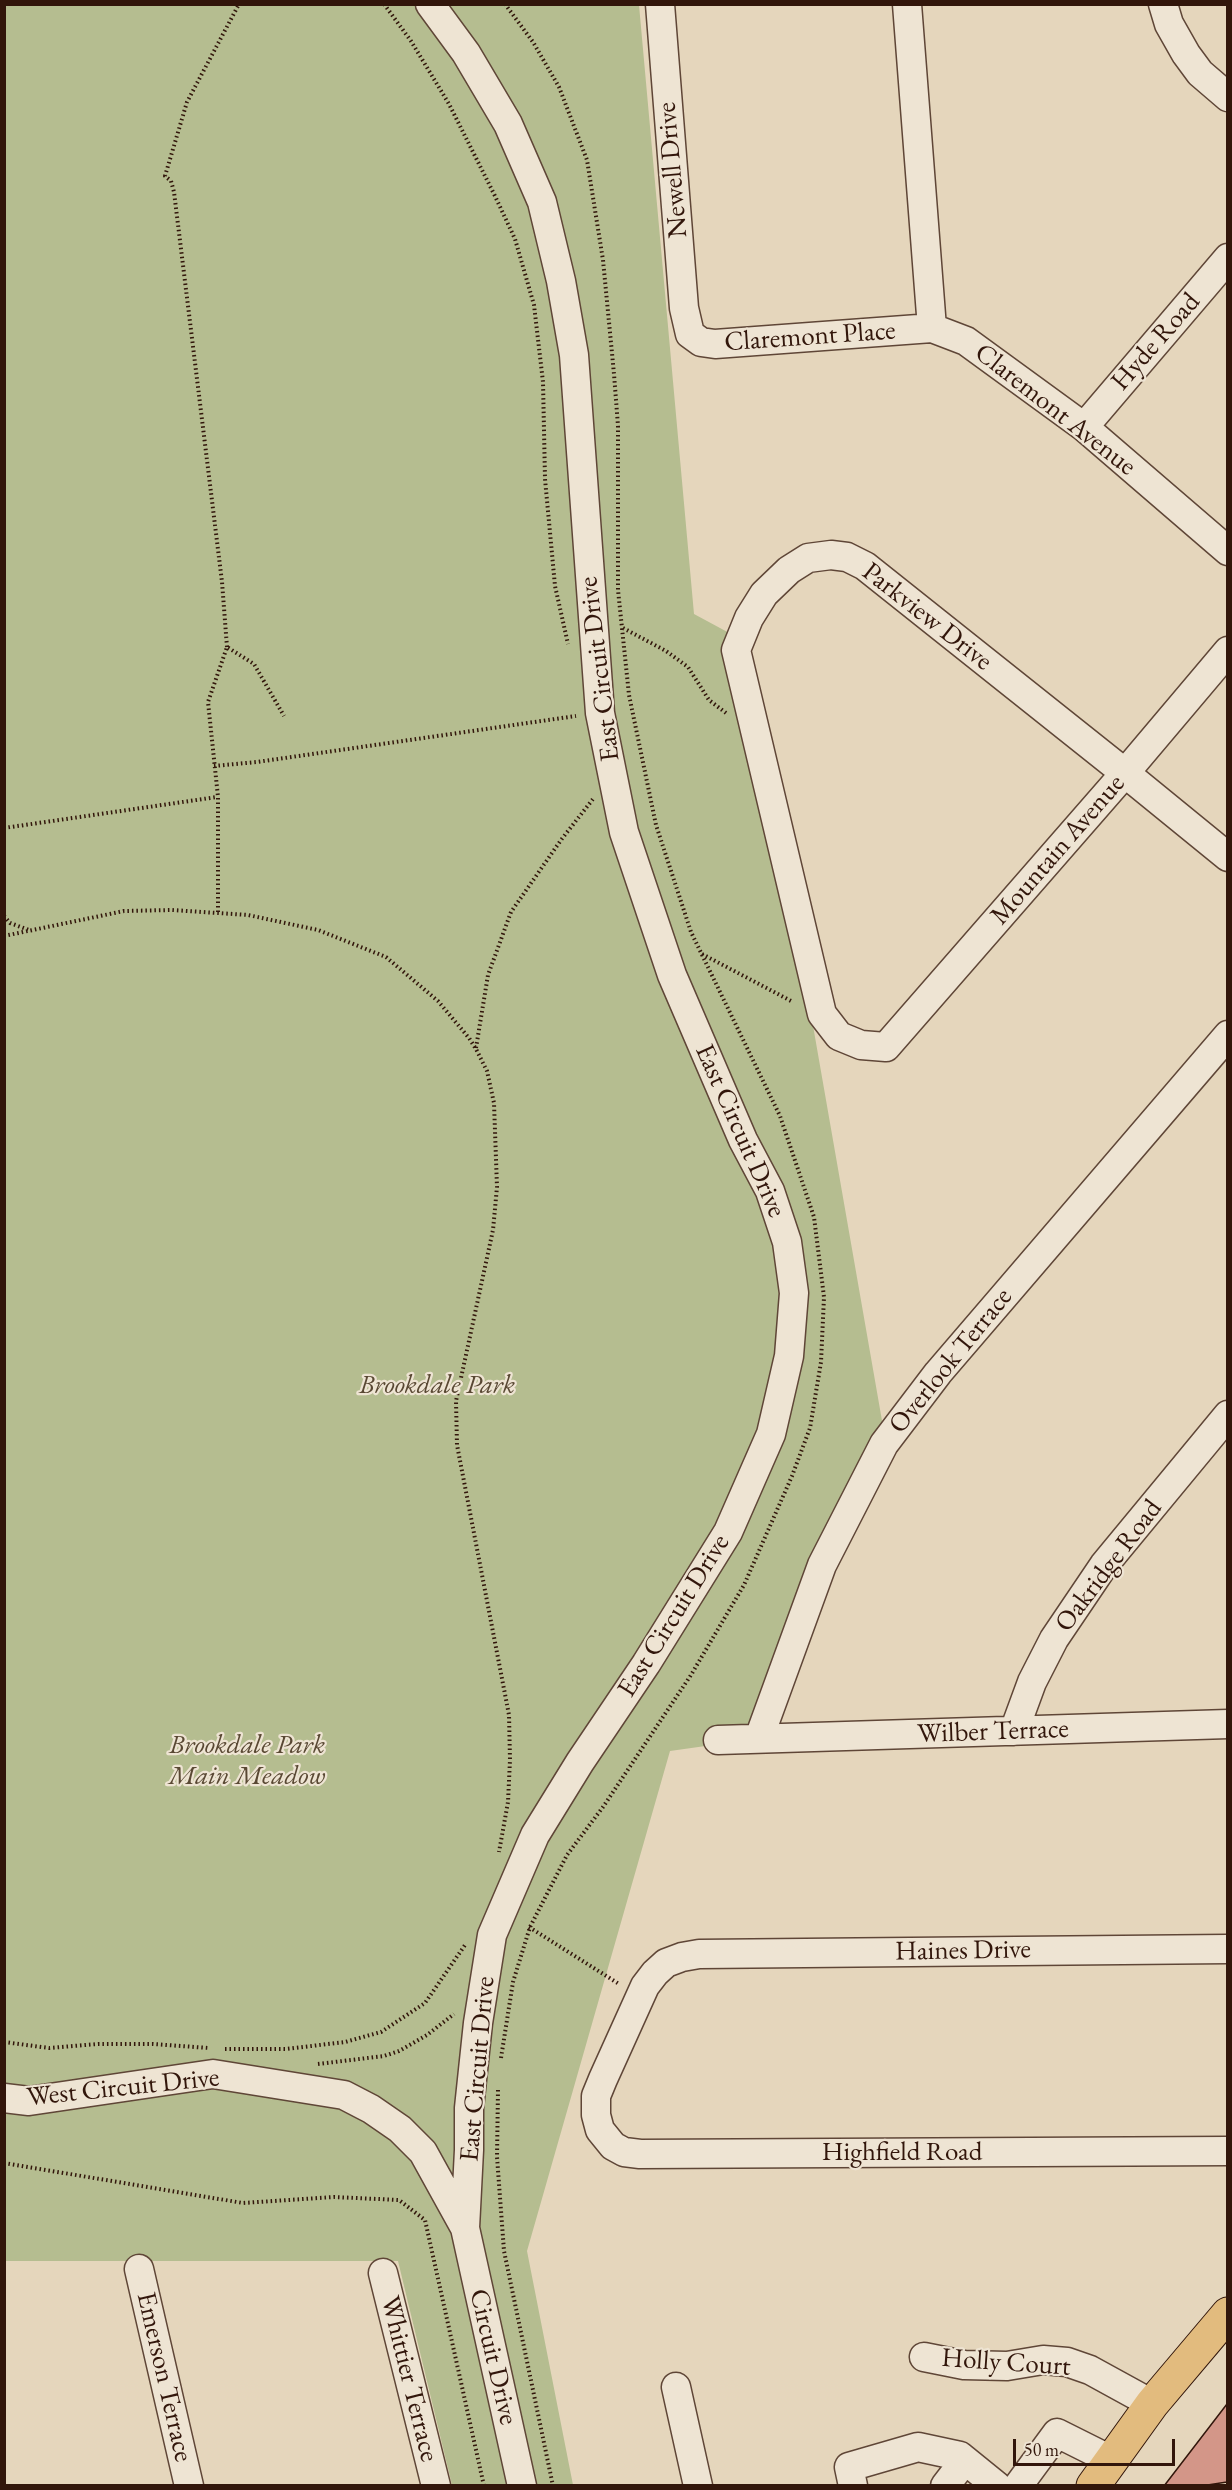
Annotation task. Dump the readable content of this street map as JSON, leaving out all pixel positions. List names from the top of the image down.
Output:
{
  "streets": {
    "street": [
      "Newell Drive",
      "Claremont Place",
      "Hyde Road",
      "Claremont Avenue",
      "Parkview Drive",
      "East Circuit Drive",
      "Mountain Avenue",
      "Overlook Terrace",
      "Oakridge Road",
      "Wilber Terrace",
      "Haines Drive",
      "West Circuit Drive",
      "Highfield Road",
      "Circuit Drive",
      "Holly Court",
      "Emerson Terrace",
      "Whittier Terrace"
    ]
  },
  "crossings": [
    ["Newell Drive", "Claremont Place"],
    ["Claremont Place", "Claremont Avenue"],
    ["Hyde Road", "Claremont Avenue"],
    ["Parkview Drive", "Mountain Avenue"],
    ["East Circuit Drive", "West Circuit Drive"],
    ["East Circuit Drive", "Circuit Drive"],
    ["Overlook Terrace", "Wilber Terrace"],
    ["Oakridge Road", "Wilber Terrace"],
    ["Haines Drive", "Highfield Road"],
    ["West Circuit Drive", "Circuit Drive"]
  ],
  "parks": ["Brookdale Park", "Brookdale Park Main Meadow"],
  "scale_bar": "50 m"
}
